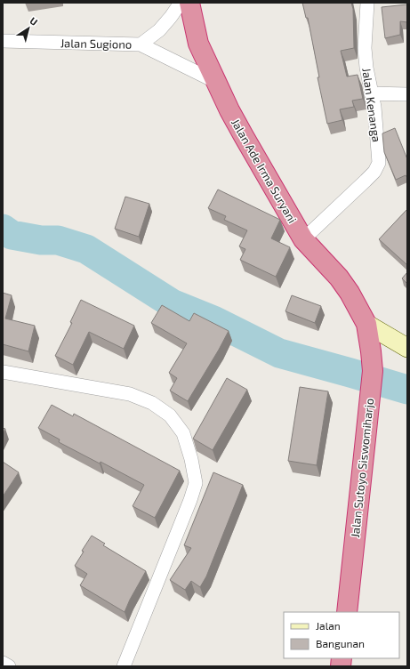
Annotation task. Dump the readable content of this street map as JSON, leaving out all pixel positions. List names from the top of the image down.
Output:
{
  "streets": {
    "highway": ["Jalan Ade Irma Suryani", "Jalan Sutoyo Siswomiharjo"],
    "street": ["Jalan Sugiono", "Jalan Kenanga"]
  },
  "crossings": [
    ["Jalan Sugiono", "Jalan Ade Irma Suryani"],
    ["Jalan Kenanga", "Jalan Ade Irma Suryani"],
    ["Jalan Ade Irma Suryani", "Jalan Sutoyo Siswomiharjo"]
  ],
  "legend": ["Jalan", "Bangunan"],
  "north": "top right"
}
